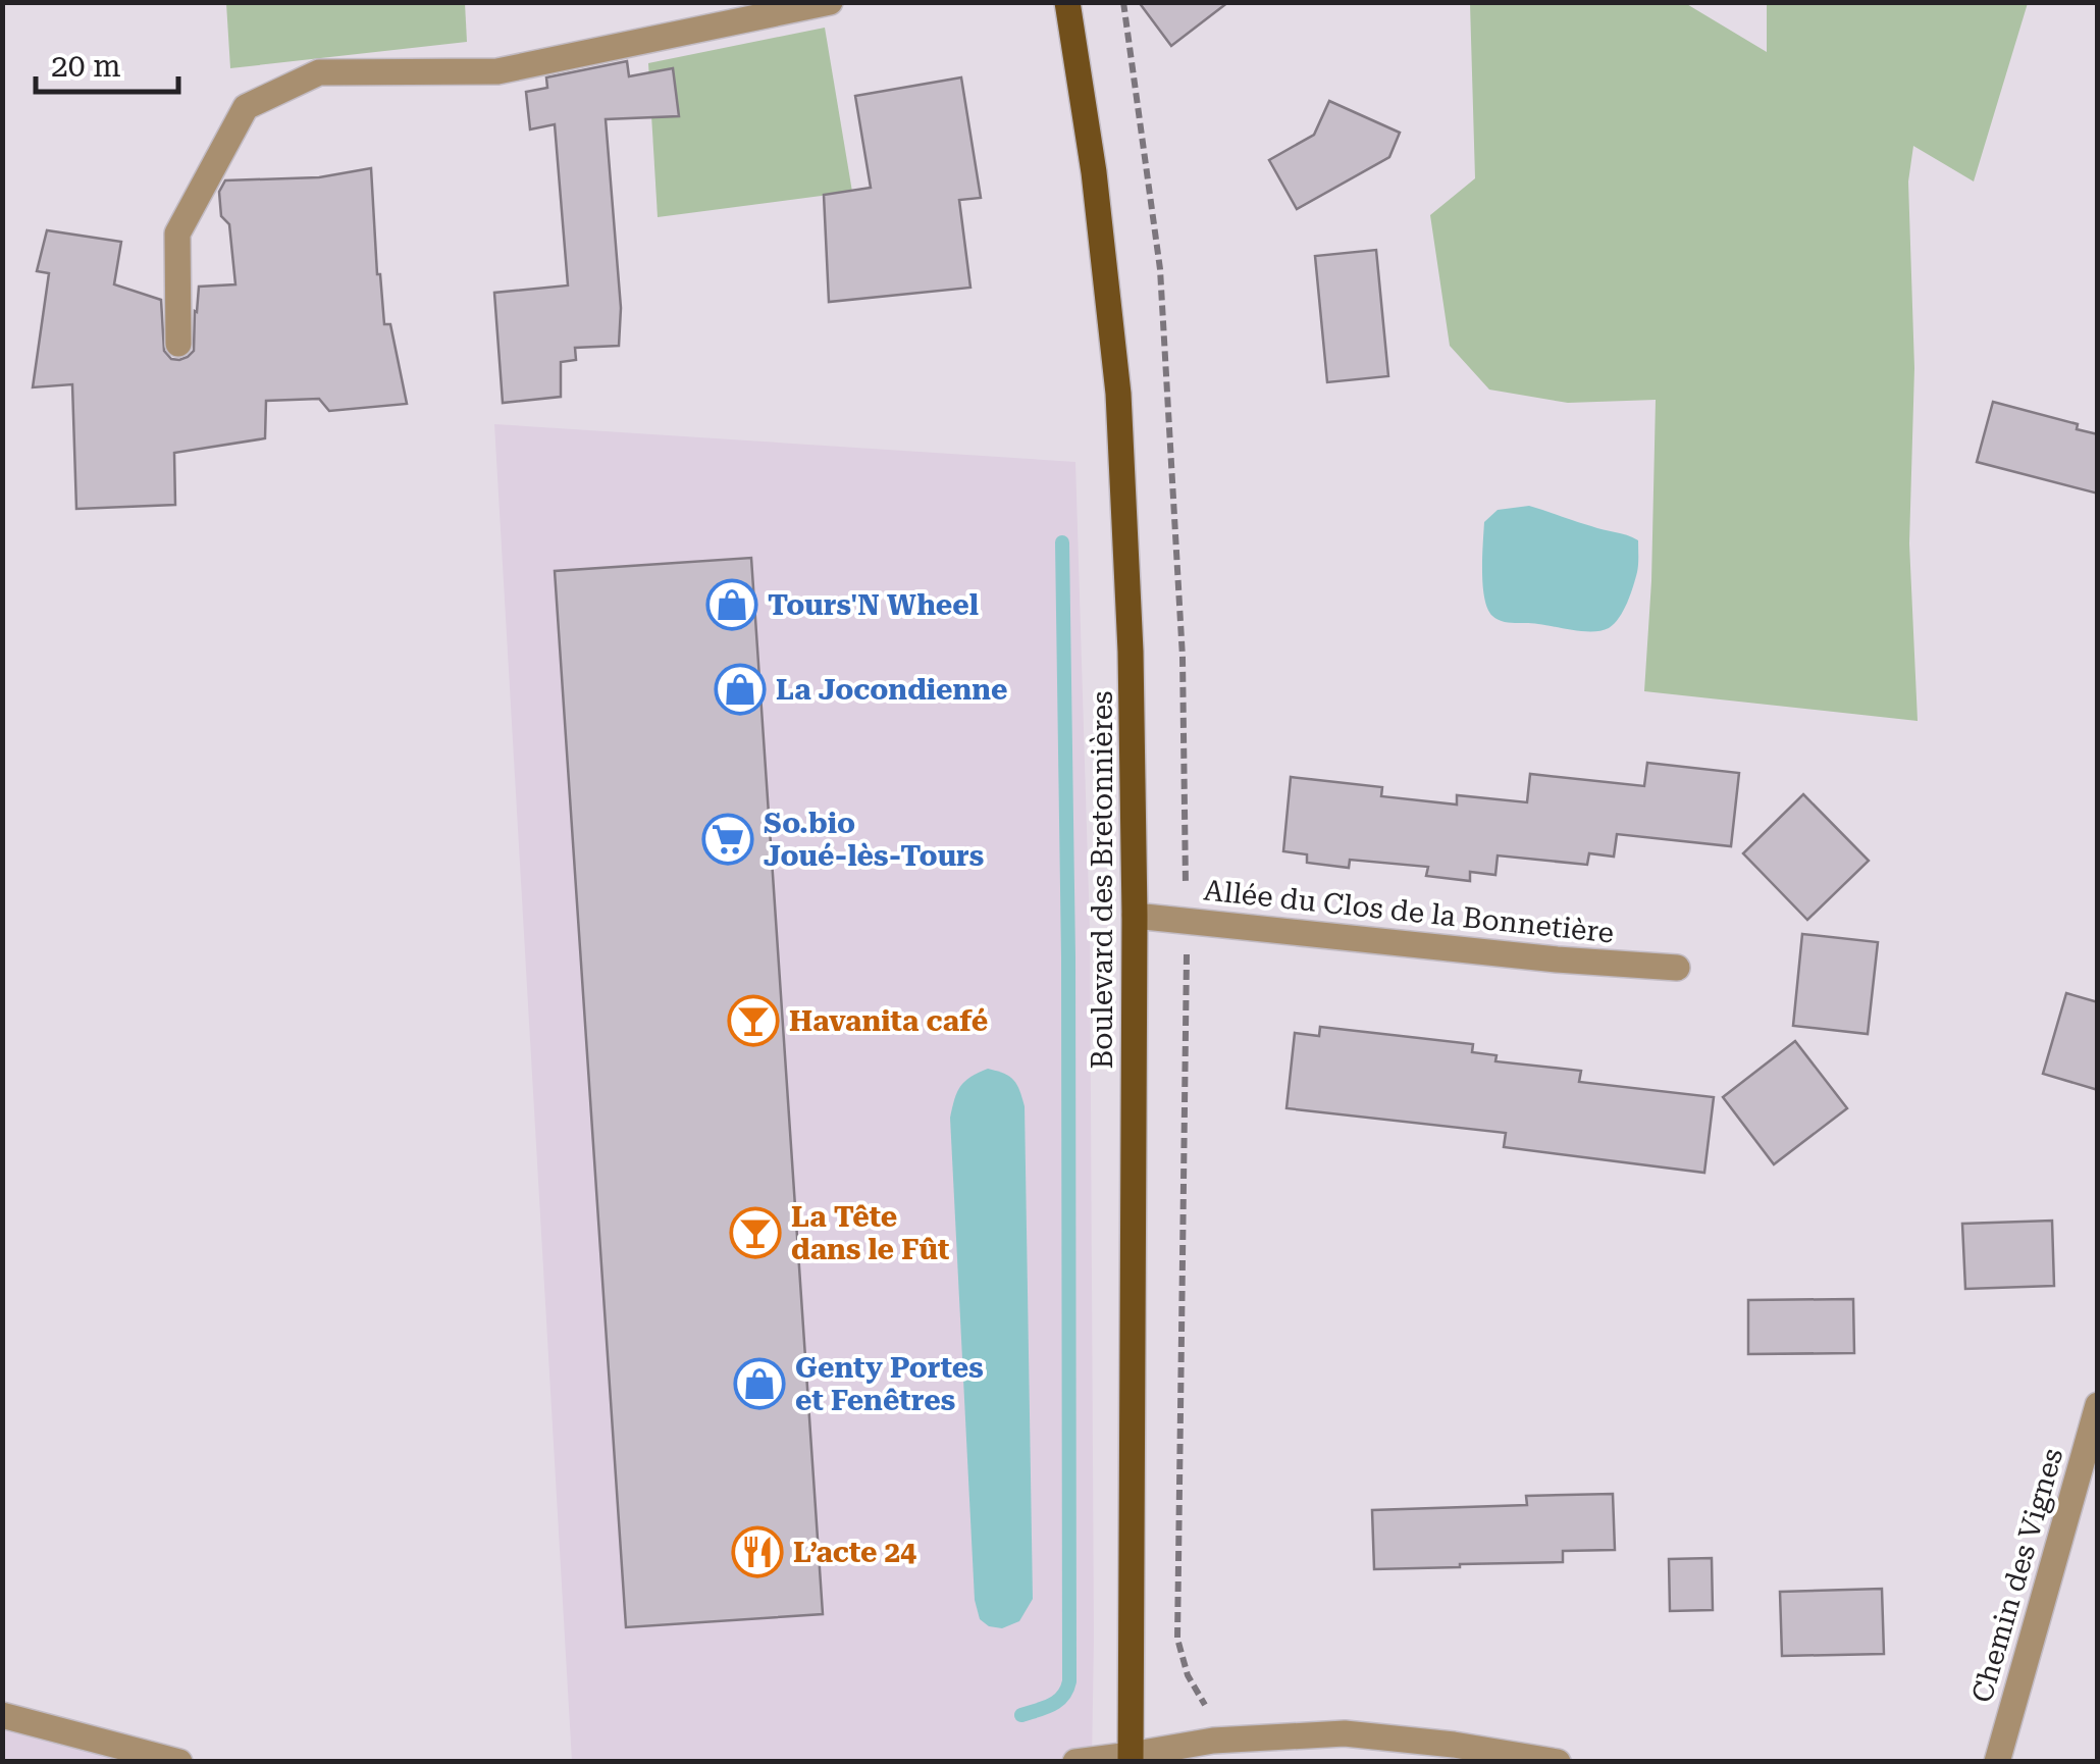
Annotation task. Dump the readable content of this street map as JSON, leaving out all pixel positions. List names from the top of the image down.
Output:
{
  "streets": {
    "main road": ["Boulevard des Bretonnières"],
    "street": ["Allée du Clos de la Bonnetière", "Chemin des Vignes"]
  },
  "crossings": [
    ["Boulevard des Bretonnières", "Allée du Clos de la Bonnetière"]
  ],
  "places": {
    "shop": ["Tours'N Wheel", "La Jocondienne", "Genty Portes et Fenêtres"],
    "supermarket": ["So.bio Joué-lès-Tours"],
    "bar": ["Havanita café", "La Tête dans le Fût"],
    "restaurant": ["L’acte 24"]
  },
  "scale_bar": "20 m"
}
